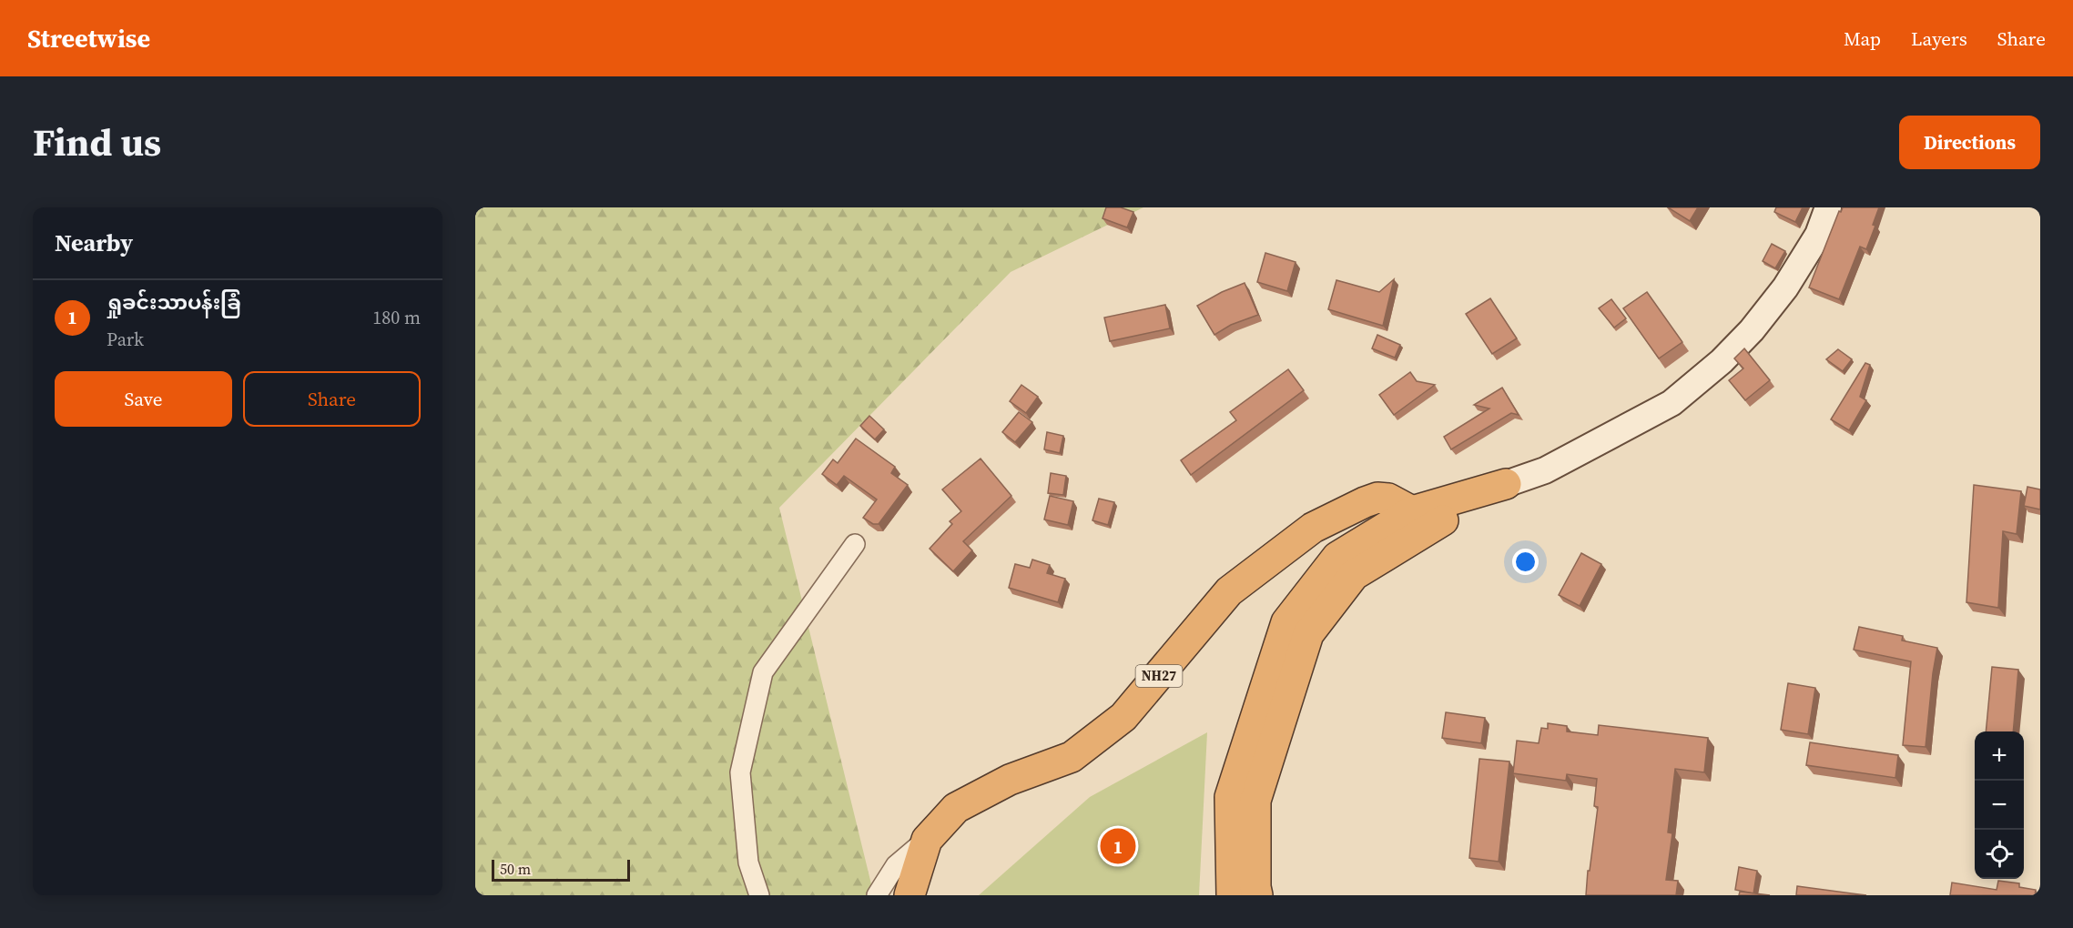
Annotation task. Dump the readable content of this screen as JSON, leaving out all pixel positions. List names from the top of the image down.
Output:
{
  "streets": {
    "highway": ["NH27"]
  },
  "scale_bar": "50 m",
  "page": {
    "header": "Streetwise",
    "nav": ["Map", "Layers", "Share"],
    "title": "Find us",
    "buttons": [
      "Directions",
      ["Save", "Share"]
    ],
    "heading": "Nearby",
    "list": [
      {
        "mark": "1",
        "name": "ရှုခင်းသာပန်းခြံ",
        "note": "Park",
        "value": "180 m"
      }
    ],
    "map_buttons": ["+", "−"],
    "pins": "1",
    "scale": "50 m"
  }
}
